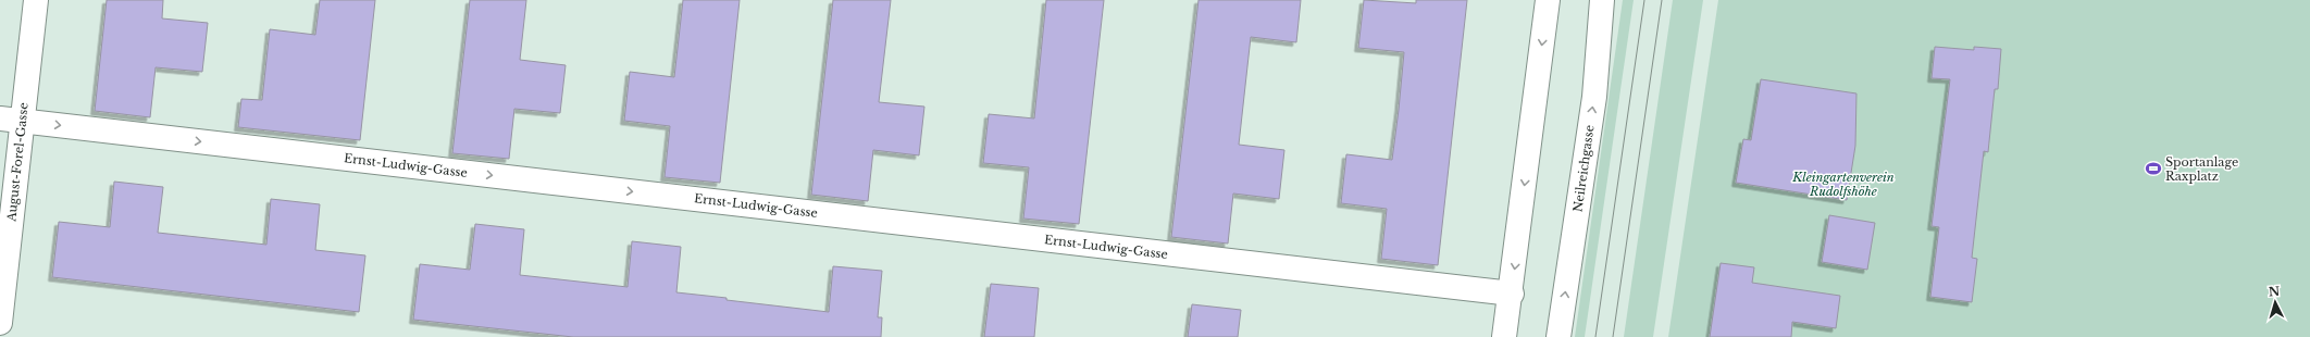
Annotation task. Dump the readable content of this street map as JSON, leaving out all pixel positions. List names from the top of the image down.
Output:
{
  "streets": {
    "street": ["August-Forel-Gasse", "Ernst-Ludwig-Gasse", "Neilreichgasse"]
  },
  "crossings": [
    ["August-Forel-Gasse", "Ernst-Ludwig-Gasse"]
  ],
  "one_way": ["Ernst-Ludwig-Gasse"],
  "parks": ["Kleingartenverein Rudolfshöhe"],
  "places": {
    "sports": ["Sportanlage Raxplatz"]
  },
  "north": "top"
}
